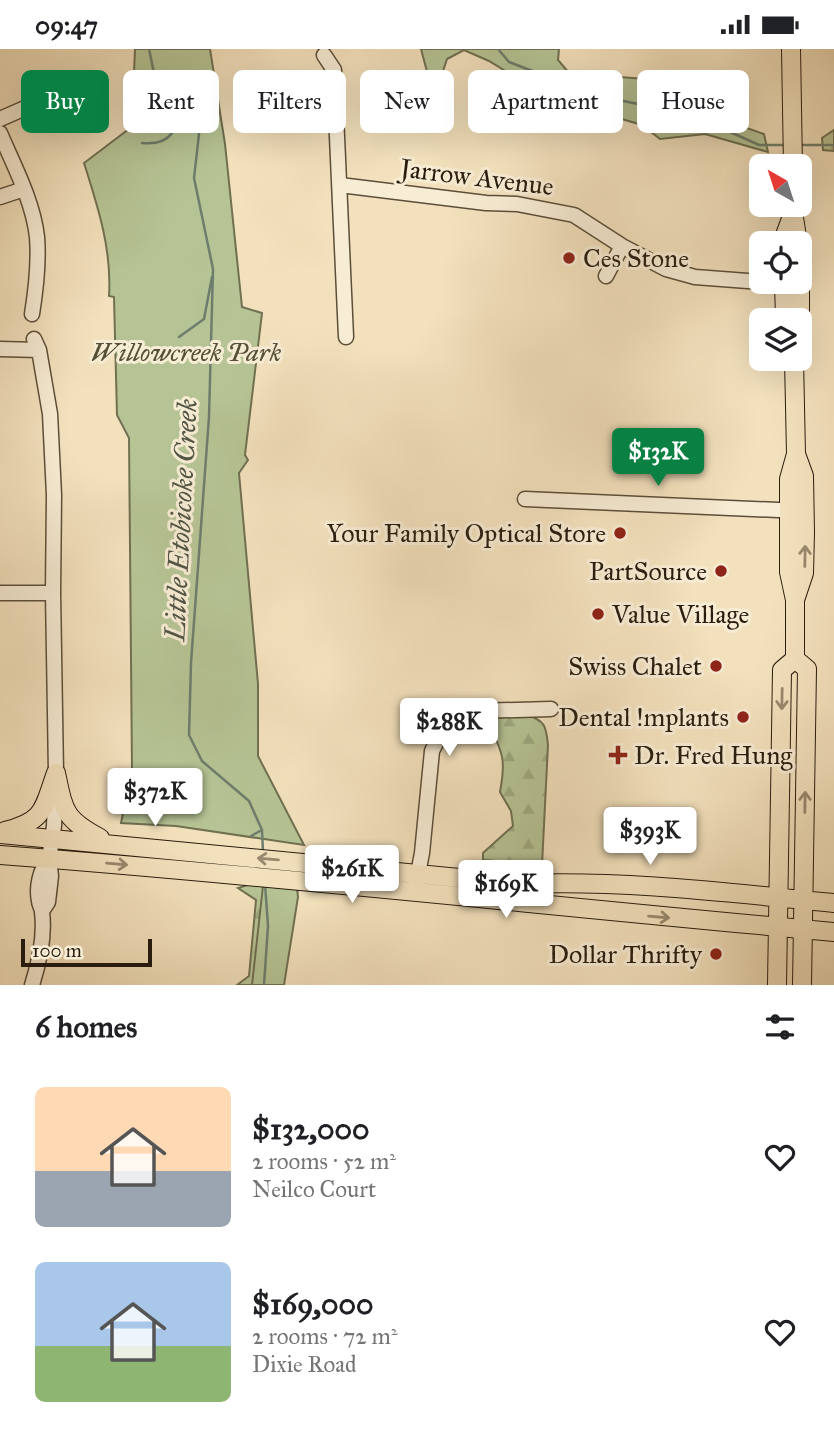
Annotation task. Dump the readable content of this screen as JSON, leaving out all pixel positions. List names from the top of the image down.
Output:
{
  "streets": {
    "street": ["Jarrow Avenue"]
  },
  "water": ["Little Etobicoke Creek"],
  "parks": ["Willowcreek Park"],
  "places": {
    "other": [
      "Ces Stone",
      "Your Family Optical Store",
      "PartSource",
      "Value Village",
      "Swiss Chalet",
      "Dental !mplants",
      "Dollar Thrifty"
    ],
    "health": ["Dr. Fred Hung"]
  },
  "scale_bar": "100 m",
  "north": "top left",
  "page": {
    "status": "09:47",
    "chip": [
      "Buy",
      "Rent",
      "Filters",
      "New",
      "Apartment",
      "House"
    ],
    "price": [
      "$132K",
      "$288K",
      "$372K",
      "$393K",
      "$261K",
      "$169K"
    ],
    "scale": "100 m",
    "heading": "6 homes",
    "list": [
      {
        "name": "$132,000",
        "note": "2 rooms · 52 m² · Neilco Court"
      },
      {
        "name": "$169,000",
        "note": "2 rooms · 72 m² · Dixie Road"
      }
    ]
  }
}
